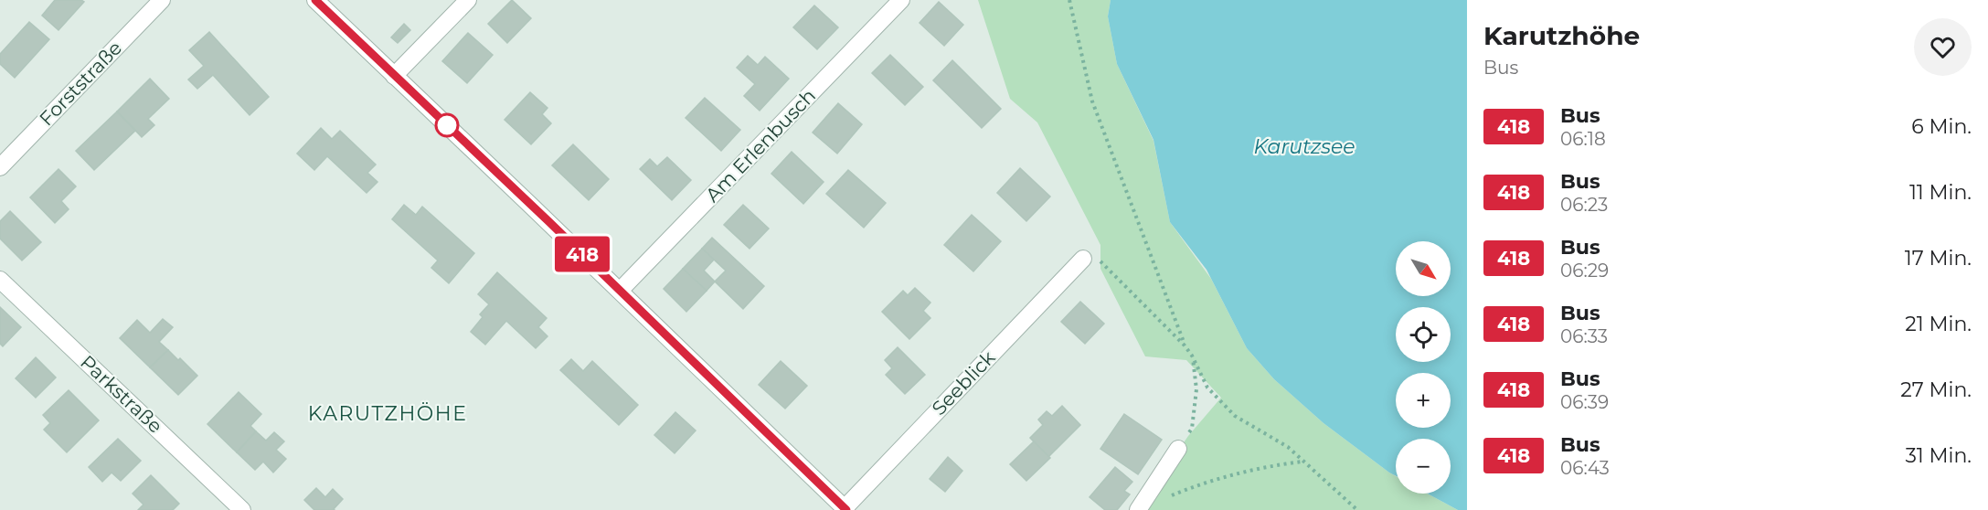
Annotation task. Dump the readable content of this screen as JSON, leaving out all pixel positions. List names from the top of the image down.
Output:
{
  "streets": {
    "street": [
      "Forststraße",
      "Am Erlenbusch",
      "Seeblick",
      "Parkstraße"
    ]
  },
  "districts": ["KARUTZHÖHE"],
  "water": ["Karutzsee"],
  "lines": ["bus line 418"],
  "north": "bottom right",
  "page": {
    "on_map": "418",
    "heading": ["Karutzhöhe", "Bus"],
    "list": [
      {
        "mark": "418",
        "name": "Bus",
        "note": "06:18",
        "value": "6 Min."
      },
      {
        "mark": "418",
        "name": "Bus",
        "note": "06:23",
        "value": "11 Min."
      },
      {
        "mark": "418",
        "name": "Bus",
        "note": "06:29",
        "value": "17 Min."
      },
      {
        "mark": "418",
        "name": "Bus",
        "note": "06:33",
        "value": "21 Min."
      },
      {
        "mark": "418",
        "name": "Bus",
        "note": "06:39",
        "value": "27 Min."
      },
      {
        "mark": "418",
        "name": "Bus",
        "note": "06:43",
        "value": "31 Min."
      }
    ],
    "map_buttons": ["+", "−"]
  }
}
